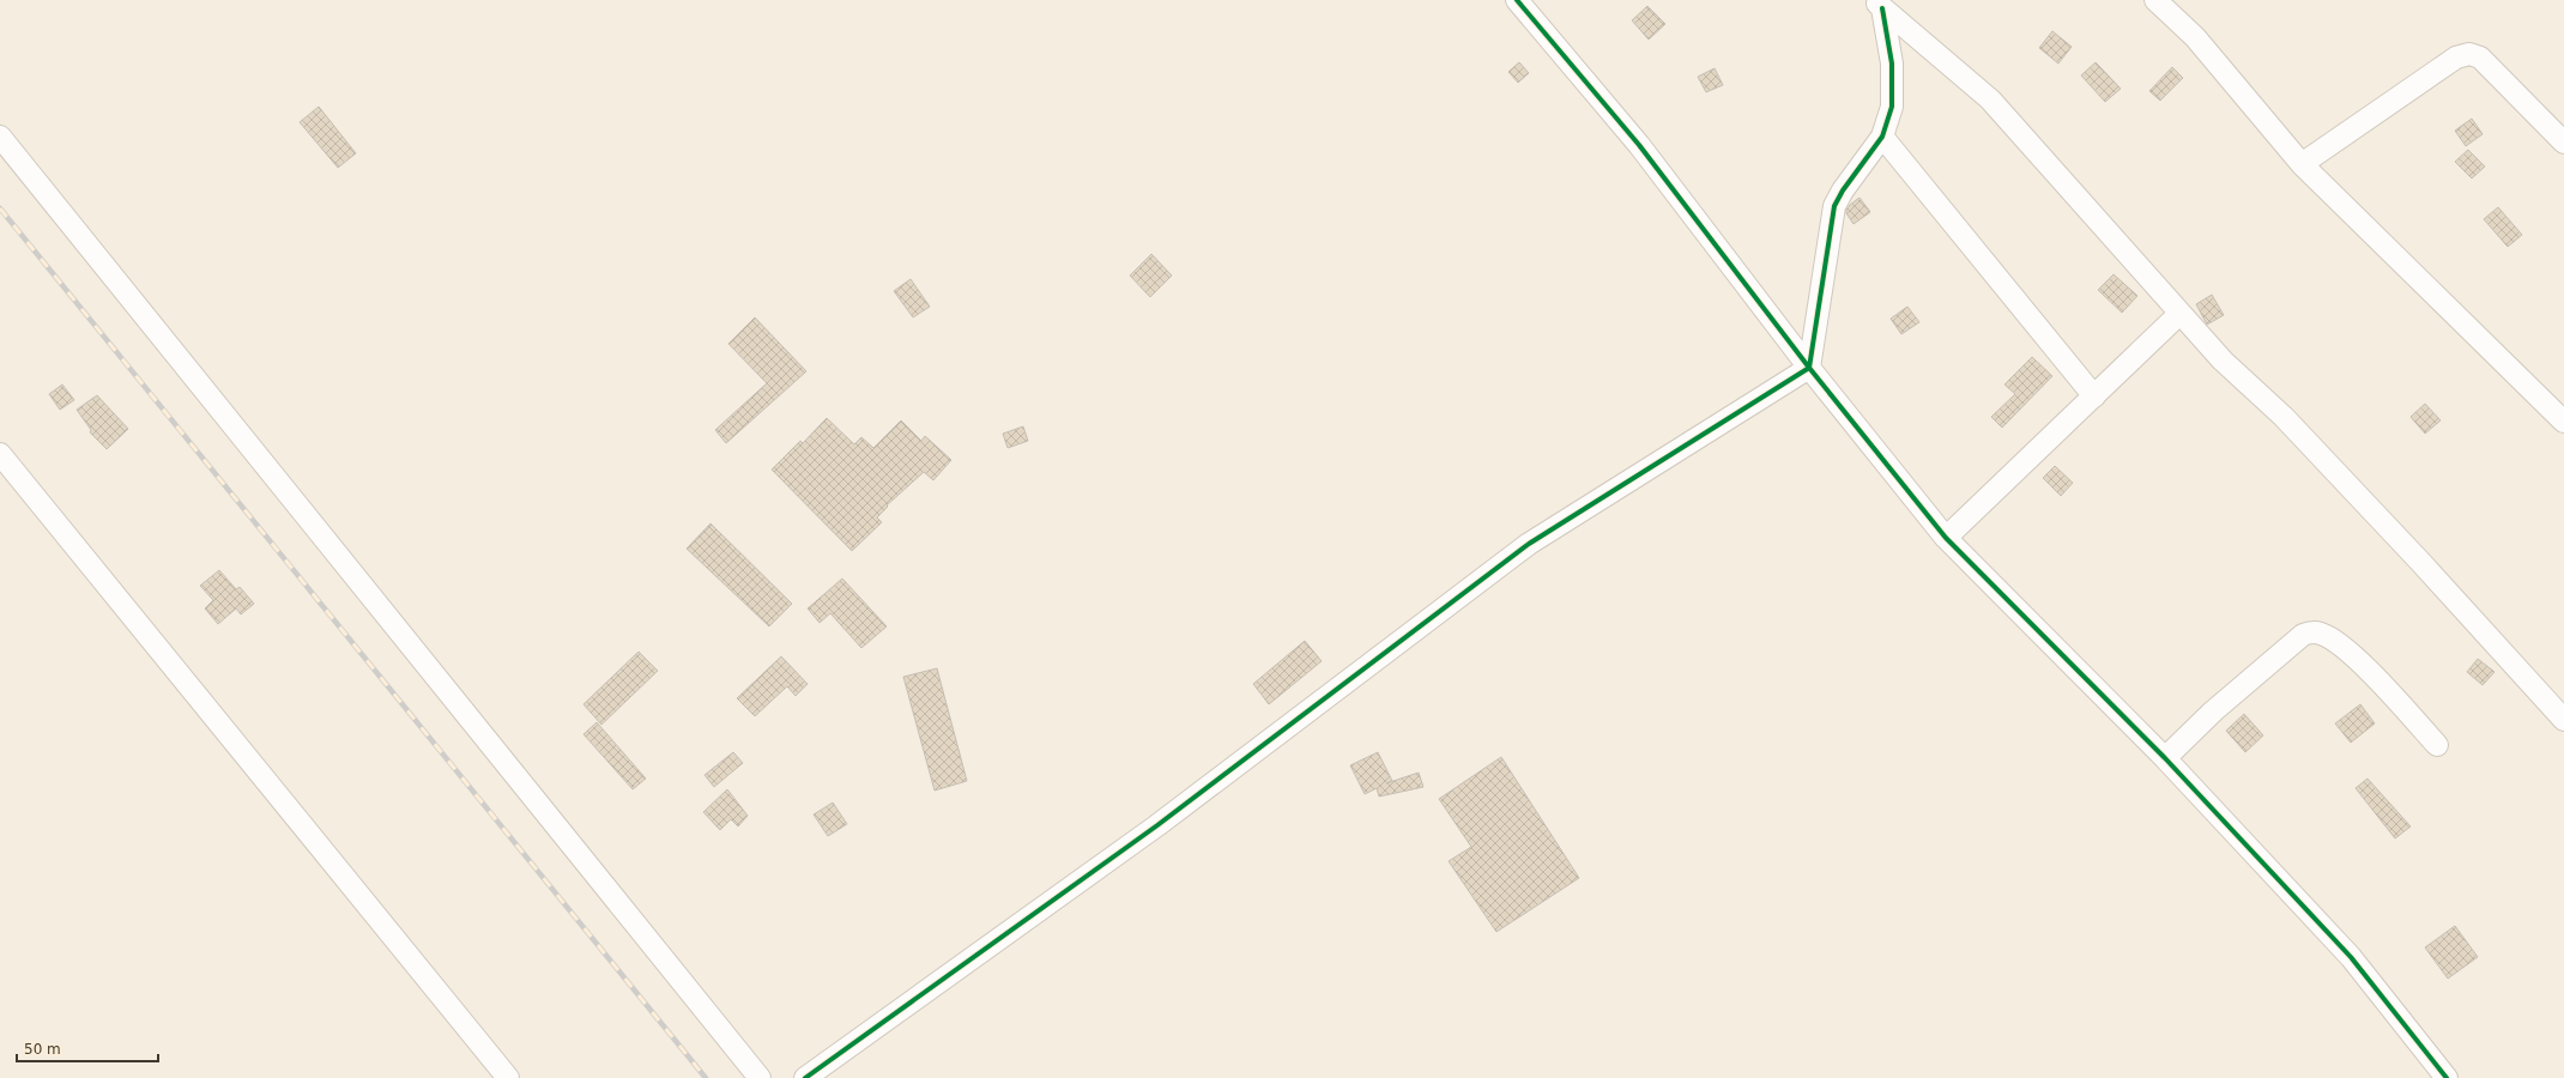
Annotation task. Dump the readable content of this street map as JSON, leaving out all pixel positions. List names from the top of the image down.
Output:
{
  "scale_bar": "50 m"
}
